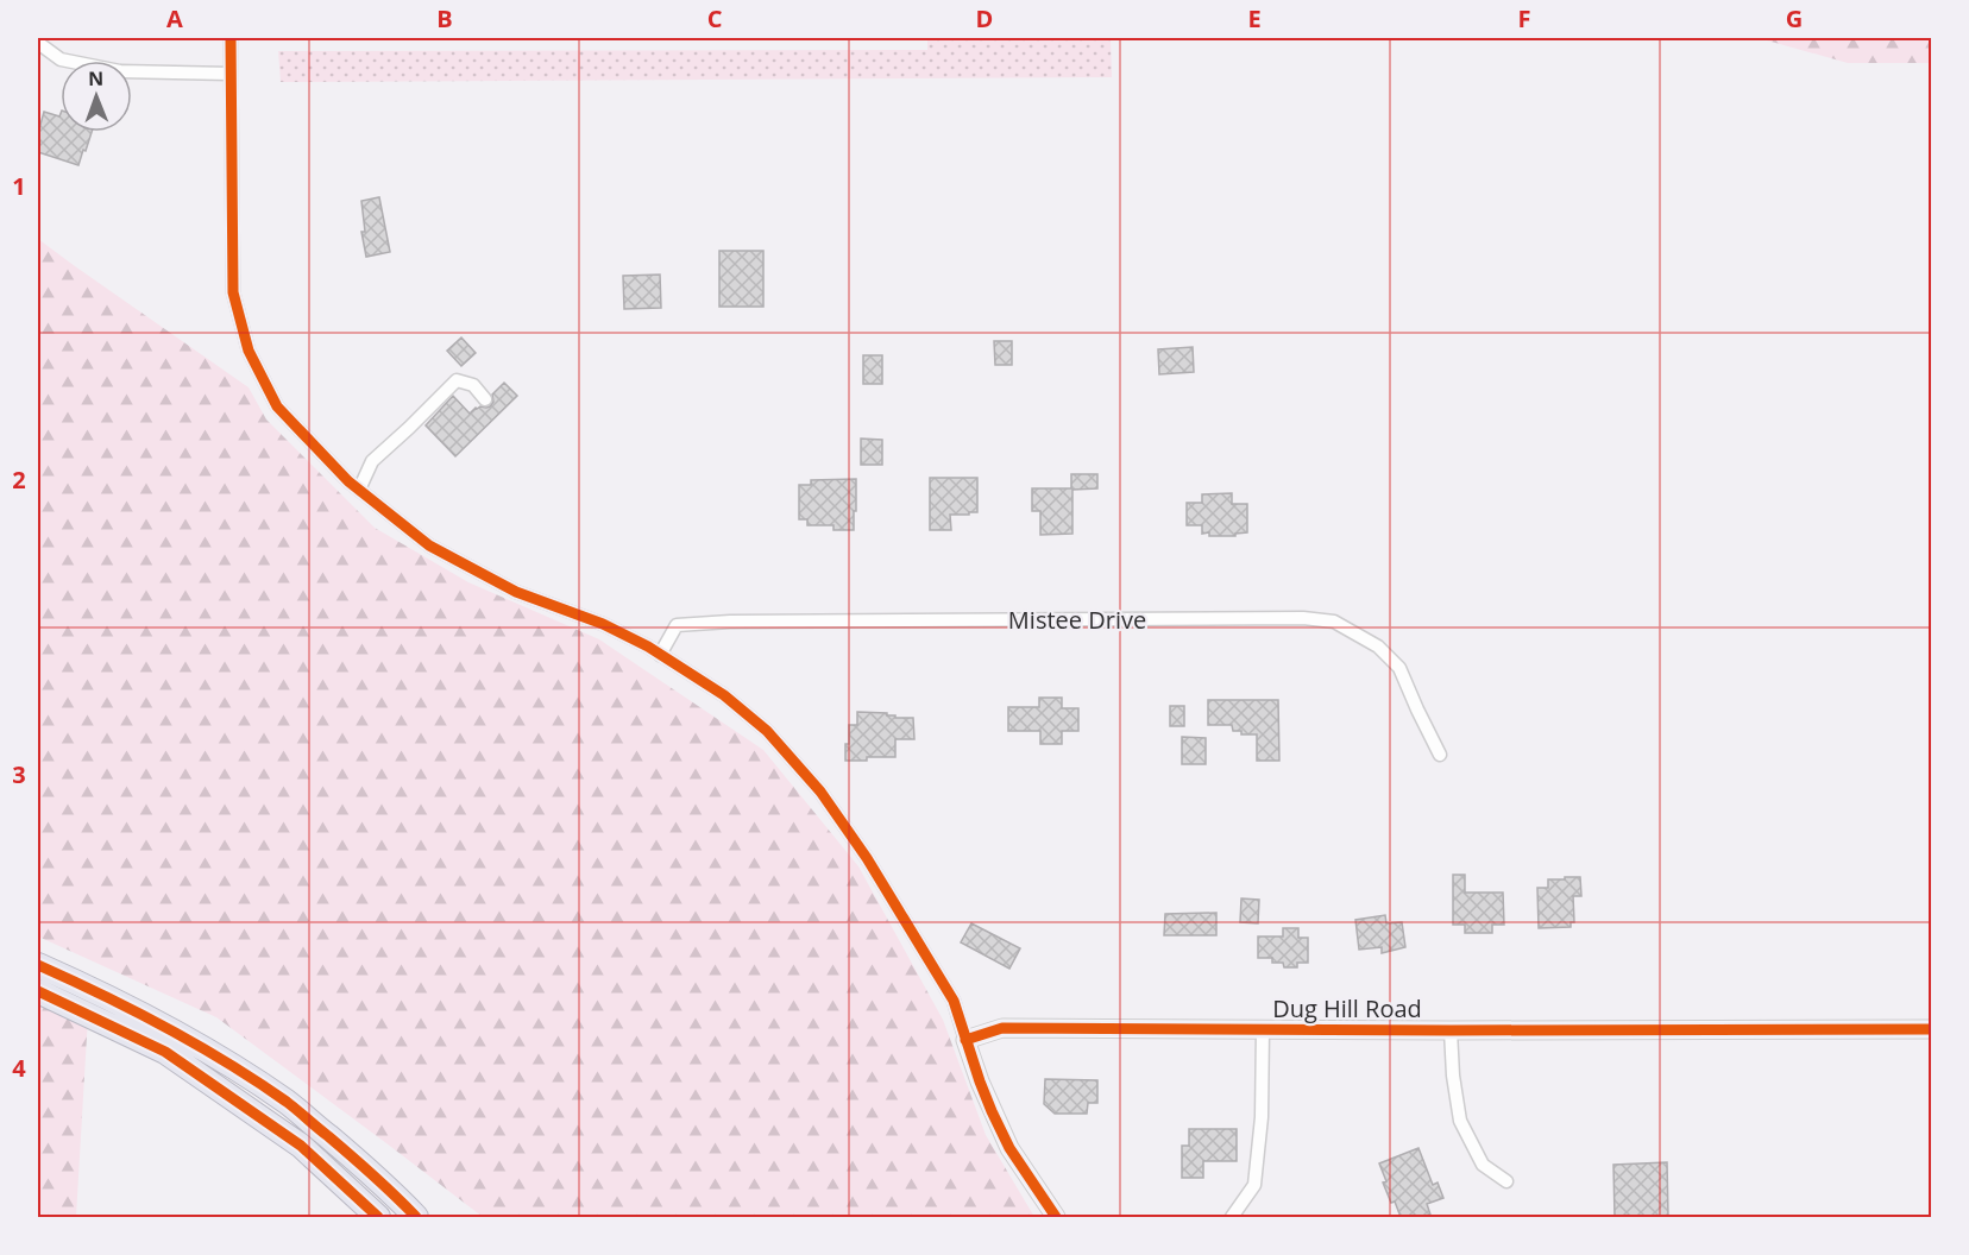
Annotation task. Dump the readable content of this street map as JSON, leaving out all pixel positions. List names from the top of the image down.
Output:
{
  "streets": {
    "street": ["Mistee Drive", "Dug Hill Road"]
  },
  "north": "top",
  "grid": {
    "columns": [
      "A",
      "B",
      "C",
      "D",
      "E",
      "F",
      "G"
    ],
    "rows": [
      "1",
      "2",
      "3",
      "4"
    ]
  }
}
